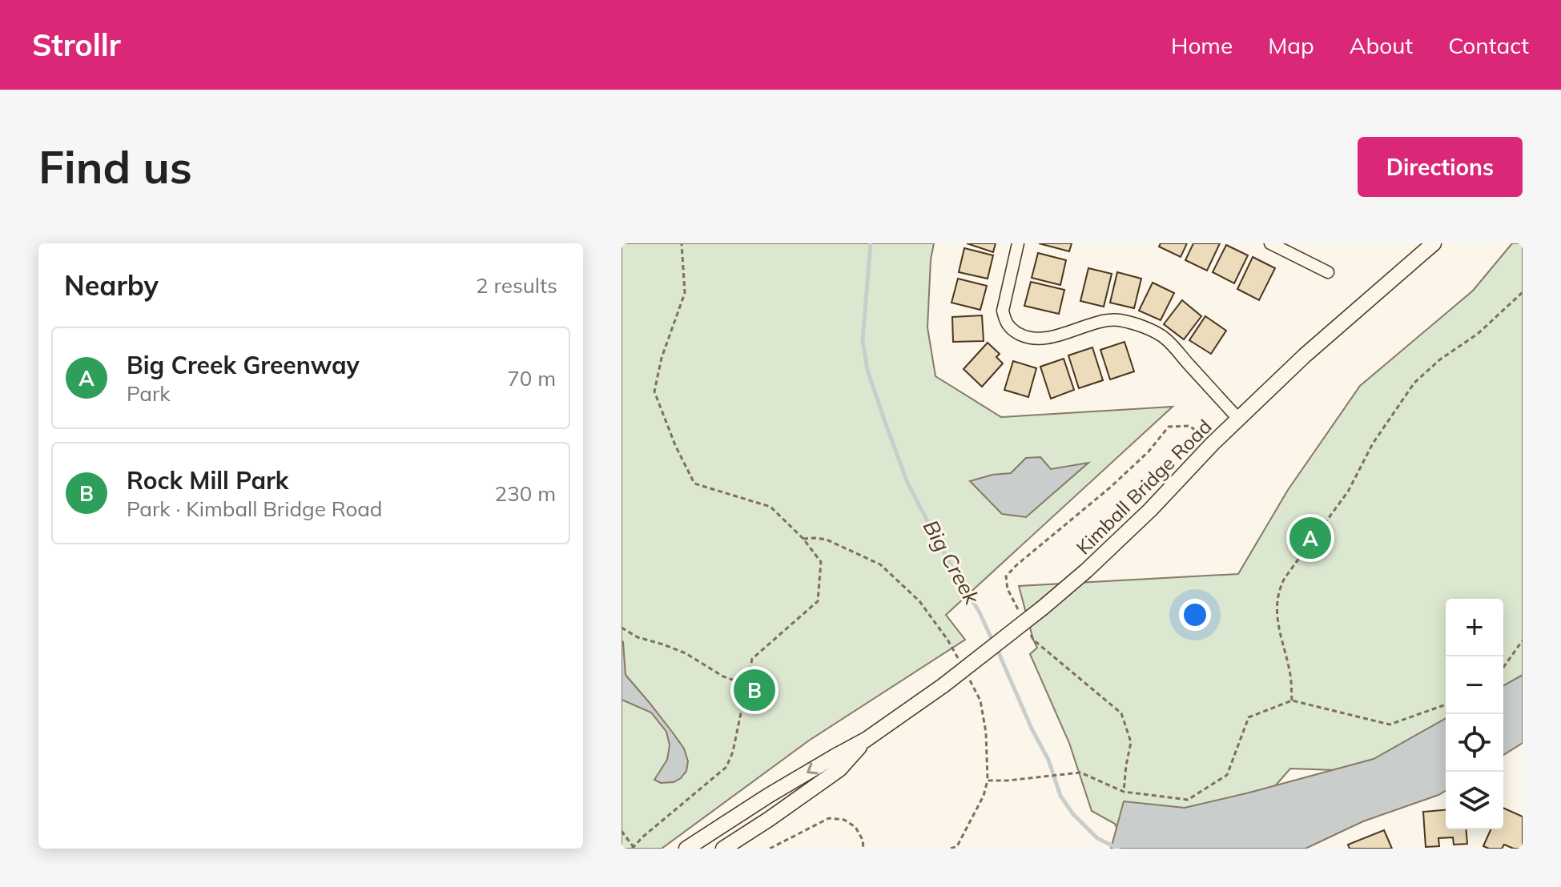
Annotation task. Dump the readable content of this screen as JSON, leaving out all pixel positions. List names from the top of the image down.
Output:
{
  "streets": {
    "street": ["Kimball Bridge Road"]
  },
  "water": ["Big Creek"],
  "page": {
    "header": "Strollr",
    "nav": [
      "Home",
      "Map",
      "About",
      "Contact"
    ],
    "buttons": "Directions",
    "title": "Find us",
    "heading": ["Nearby", "2 results"],
    "list": [
      {
        "mark": "A",
        "name": "Big Creek Greenway",
        "note": "Park",
        "value": "70 m"
      },
      {
        "mark": "B",
        "name": "Rock Mill Park",
        "note": "Park · Kimball Bridge Road",
        "value": "230 m"
      }
    ],
    "pins": ["A", "B"],
    "map_buttons": ["+", "−"]
  }
}
